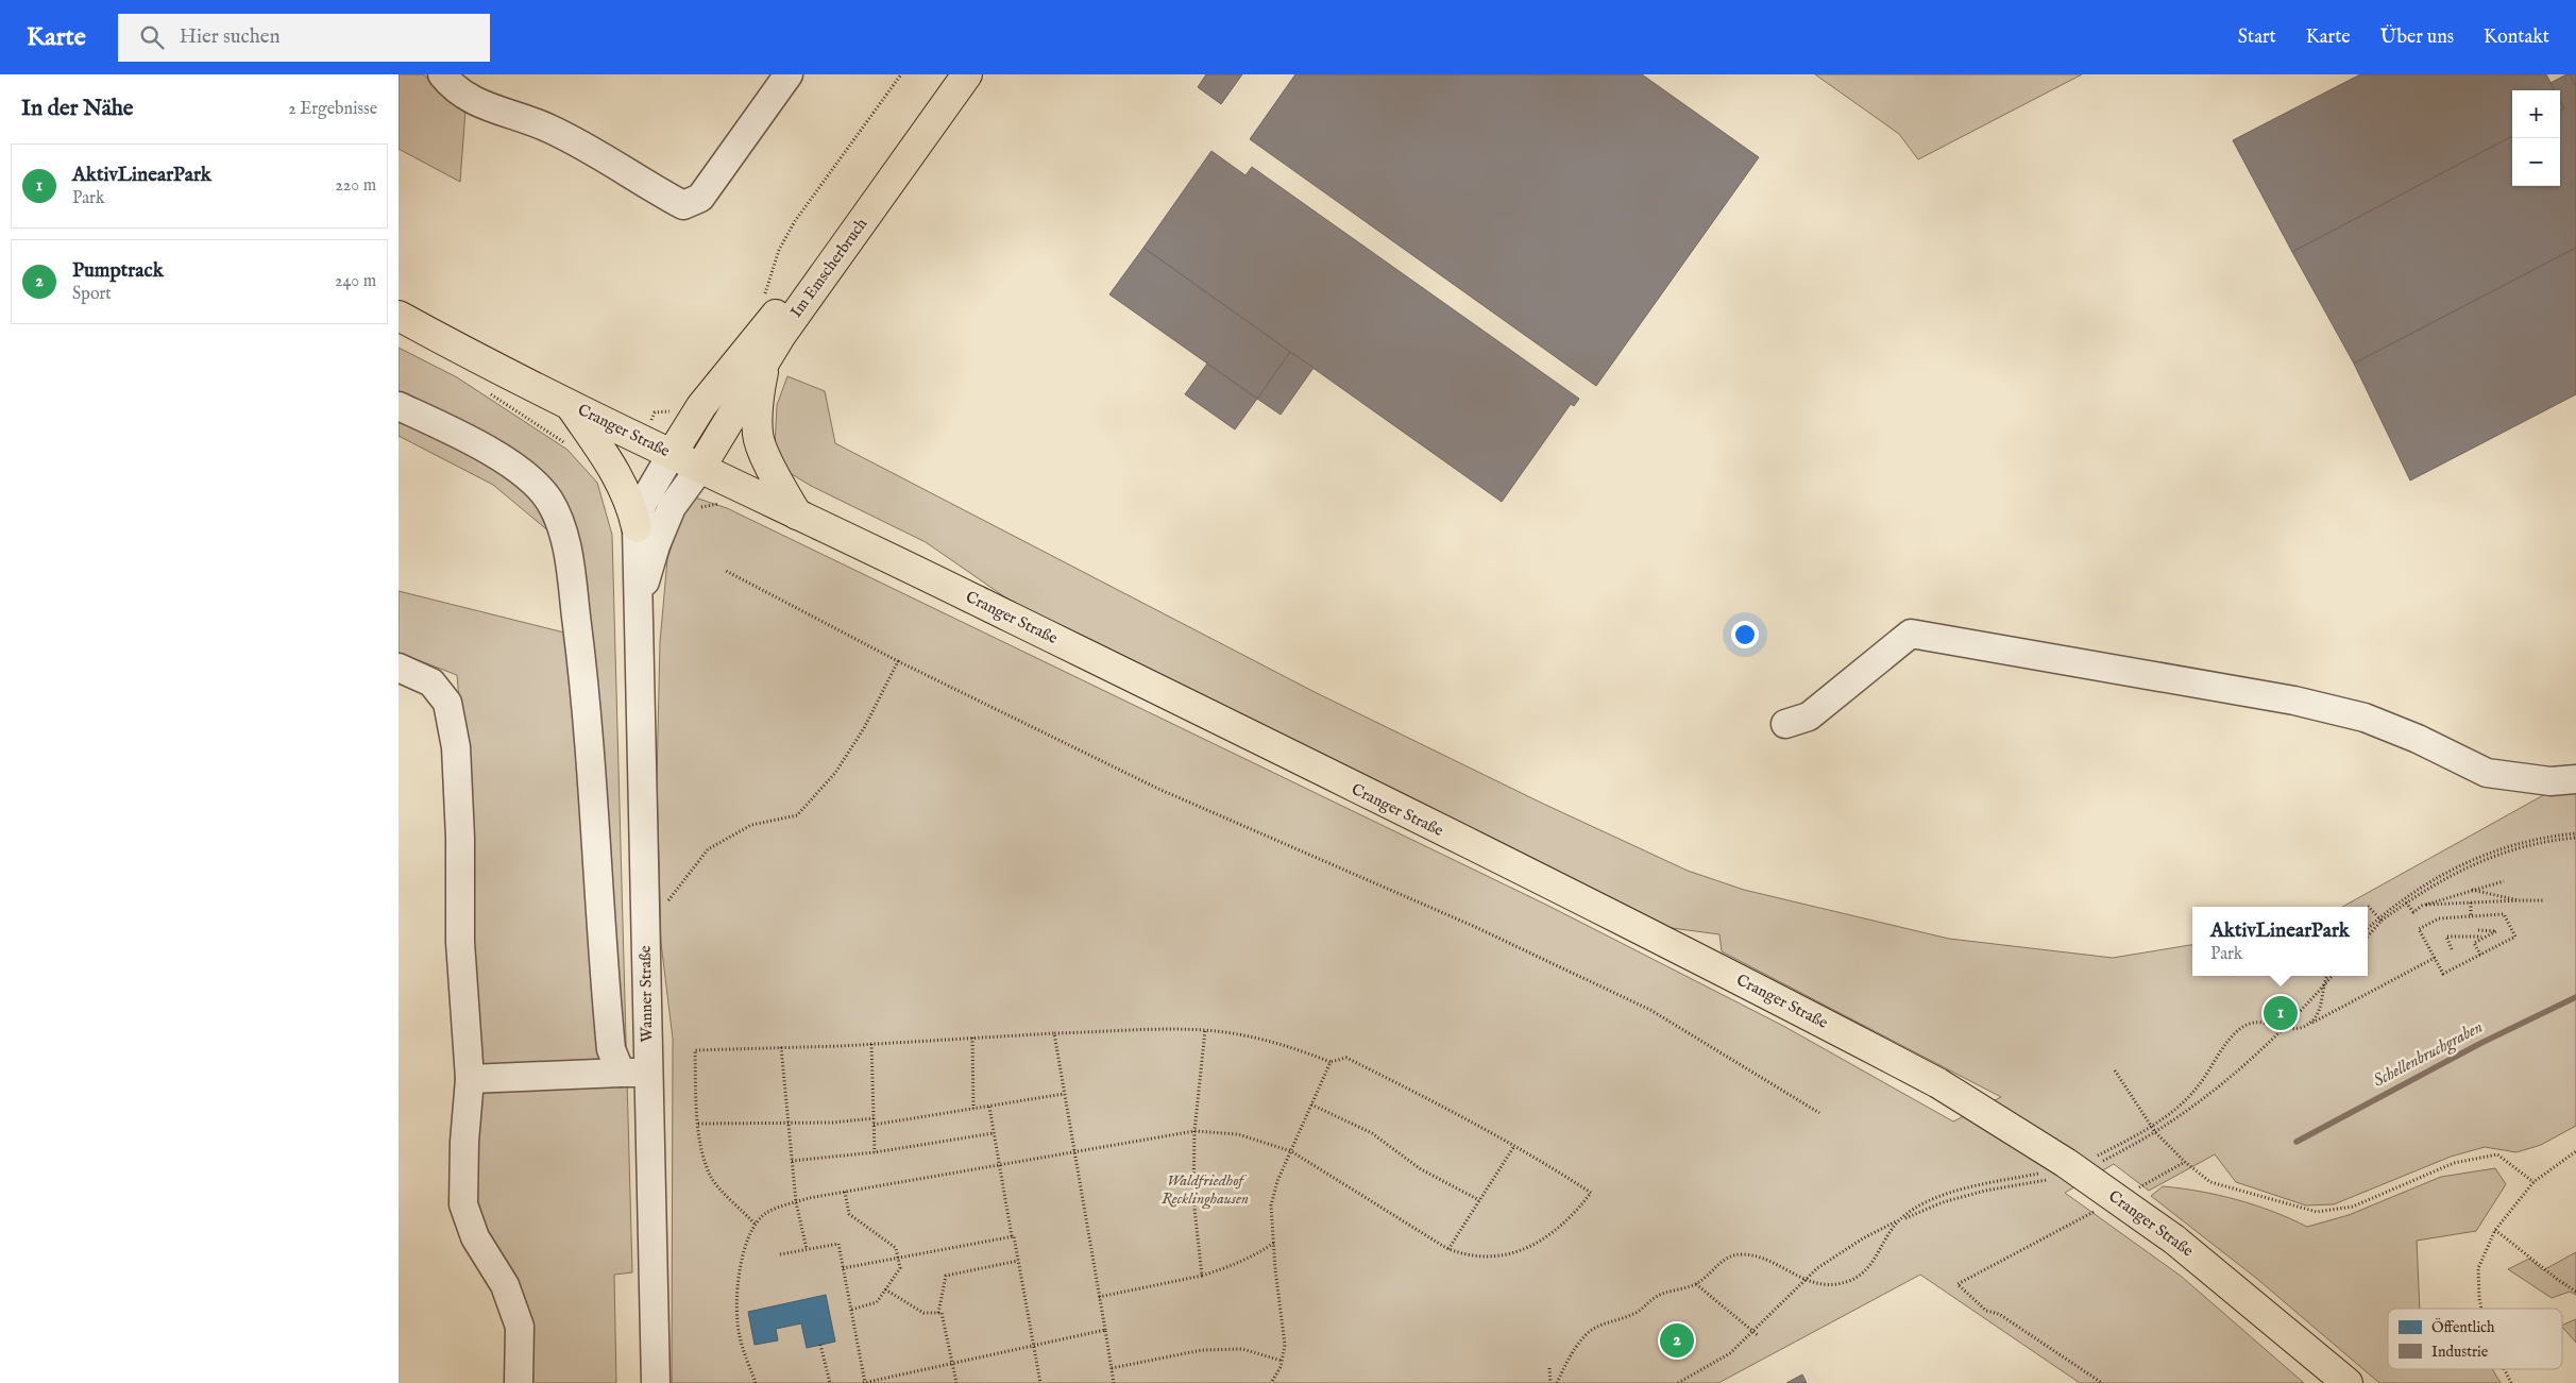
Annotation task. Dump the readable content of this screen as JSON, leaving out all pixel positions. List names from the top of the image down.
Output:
{
  "streets": {
    "main road": ["Im Emscherbruch", "Cranger Straße"],
    "street": ["Wanner Straße"]
  },
  "crossings": [
    ["Im Emscherbruch", "Cranger Straße"],
    ["Im Emscherbruch", "Wanner Straße"],
    ["Cranger Straße", "Wanner Straße"]
  ],
  "water": ["Schellenbruchgraben"],
  "parks": ["Waldfriedhof Recklinghausen"],
  "legend": ["Öffentlich", "Industrie"],
  "page": {
    "header": "Karte",
    "search": "Hier suchen",
    "nav": [
      "Start",
      "Karte",
      "Über uns",
      "Kontakt"
    ],
    "heading": ["In der Nähe", "2 Ergebnisse"],
    "map_buttons": ["+", "−"],
    "list": [
      {
        "mark": "1",
        "name": "AktivLinearPark",
        "note": "Park",
        "value": "220 m"
      },
      {
        "mark": "2",
        "name": "Pumptrack",
        "note": "Sport",
        "value": "240 m"
      }
    ],
    "popup": ["AktivLinearPark", "Park"],
    "pins": ["1", "2"]
  }
}
